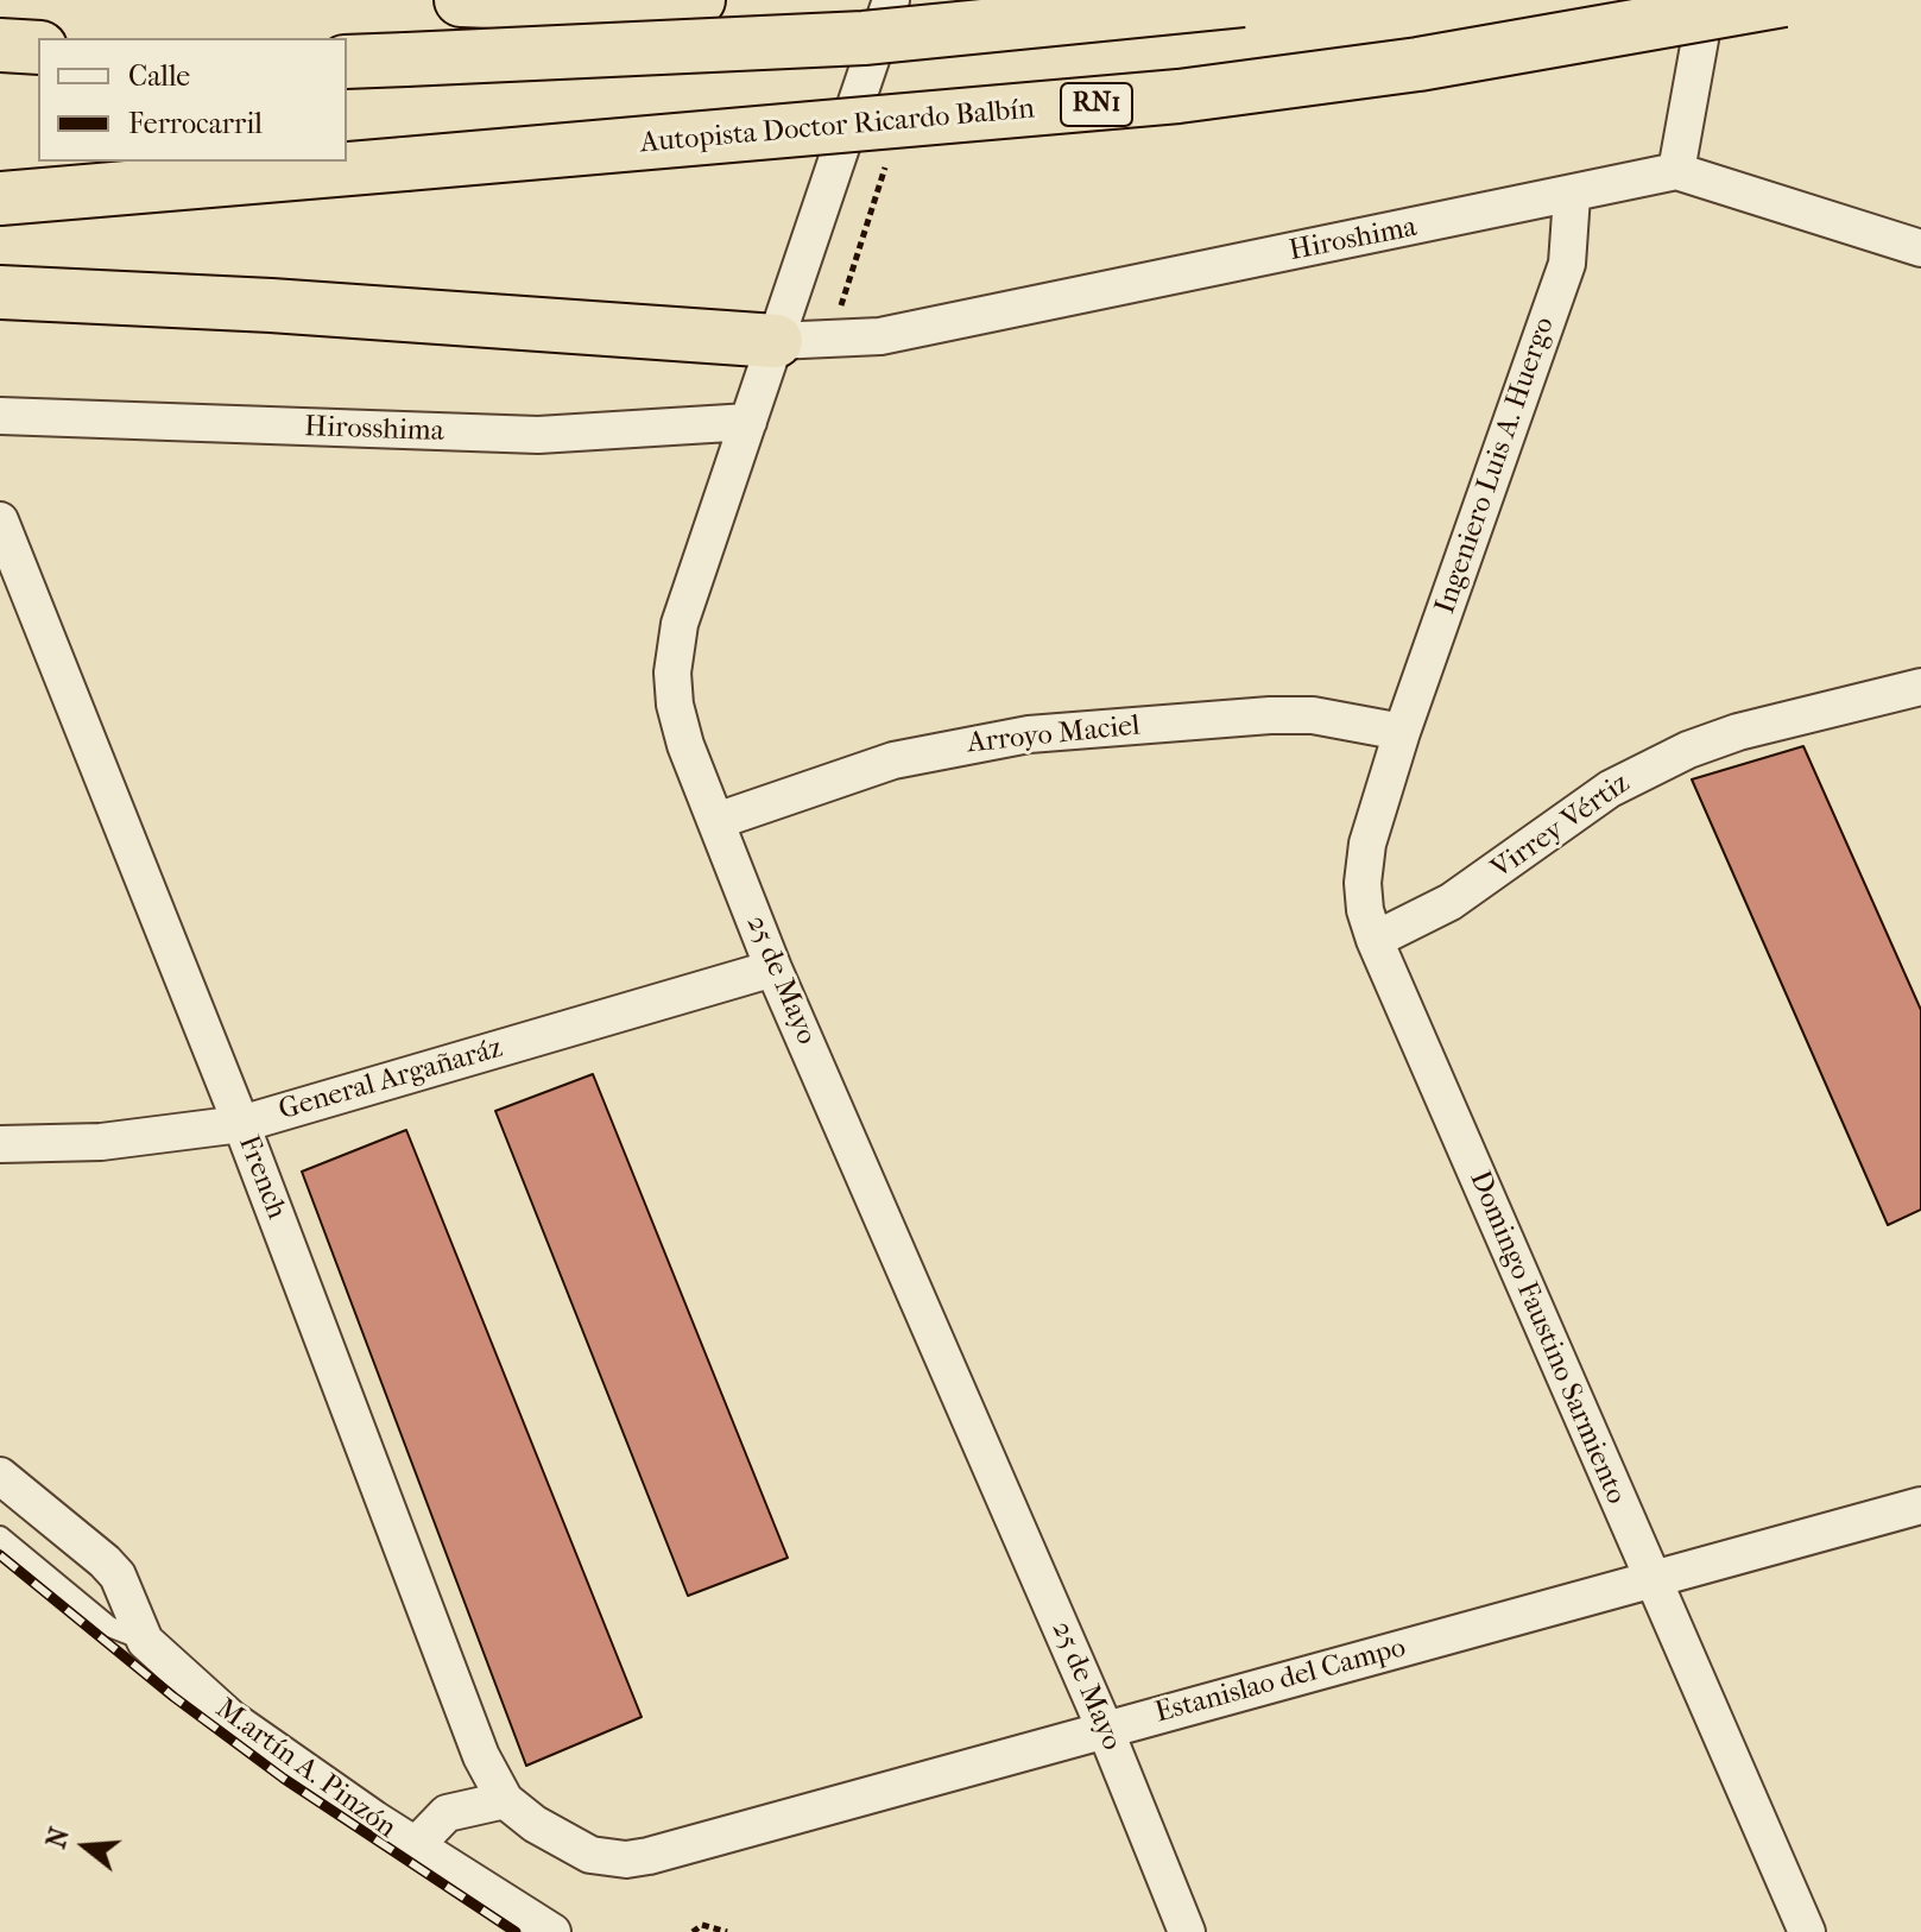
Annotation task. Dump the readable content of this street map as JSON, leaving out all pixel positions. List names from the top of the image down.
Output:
{
  "streets": {
    "highway": ["RN1", "Autopista Doctor Ricardo Balbín"],
    "street": [
      "Hiroshima",
      "Hirosshima",
      "Ingeniero Luis A. Huergo",
      "Arroyo Maciel",
      "Virrey Vértiz",
      "25 de Mayo",
      "General Argañaráz",
      "French",
      "Domingo Faustino Sarmiento",
      "Estanislao del Campo",
      "M.artín A. Pinzón"
    ]
  },
  "crossings": [
    ["Hiroshima", "Ingeniero Luis A. Huergo"],
    ["Hiroshima", "25 de Mayo"],
    ["Hirosshima", "25 de Mayo"],
    ["Ingeniero Luis A. Huergo", "Arroyo Maciel"],
    ["Ingeniero Luis A. Huergo", "Domingo Faustino Sarmiento"],
    ["Arroyo Maciel", "25 de Mayo"],
    ["Arroyo Maciel", "Domingo Faustino Sarmiento"],
    ["Virrey Vértiz", "Domingo Faustino Sarmiento"],
    ["25 de Mayo", "General Argañaráz"],
    ["25 de Mayo", "Estanislao del Campo"],
    ["General Argañaráz", "French"],
    ["French", "Estanislao del Campo"],
    ["Domingo Faustino Sarmiento", "Estanislao del Campo"]
  ],
  "legend": ["Calle", "Ferrocarril"],
  "north": "left"
}
